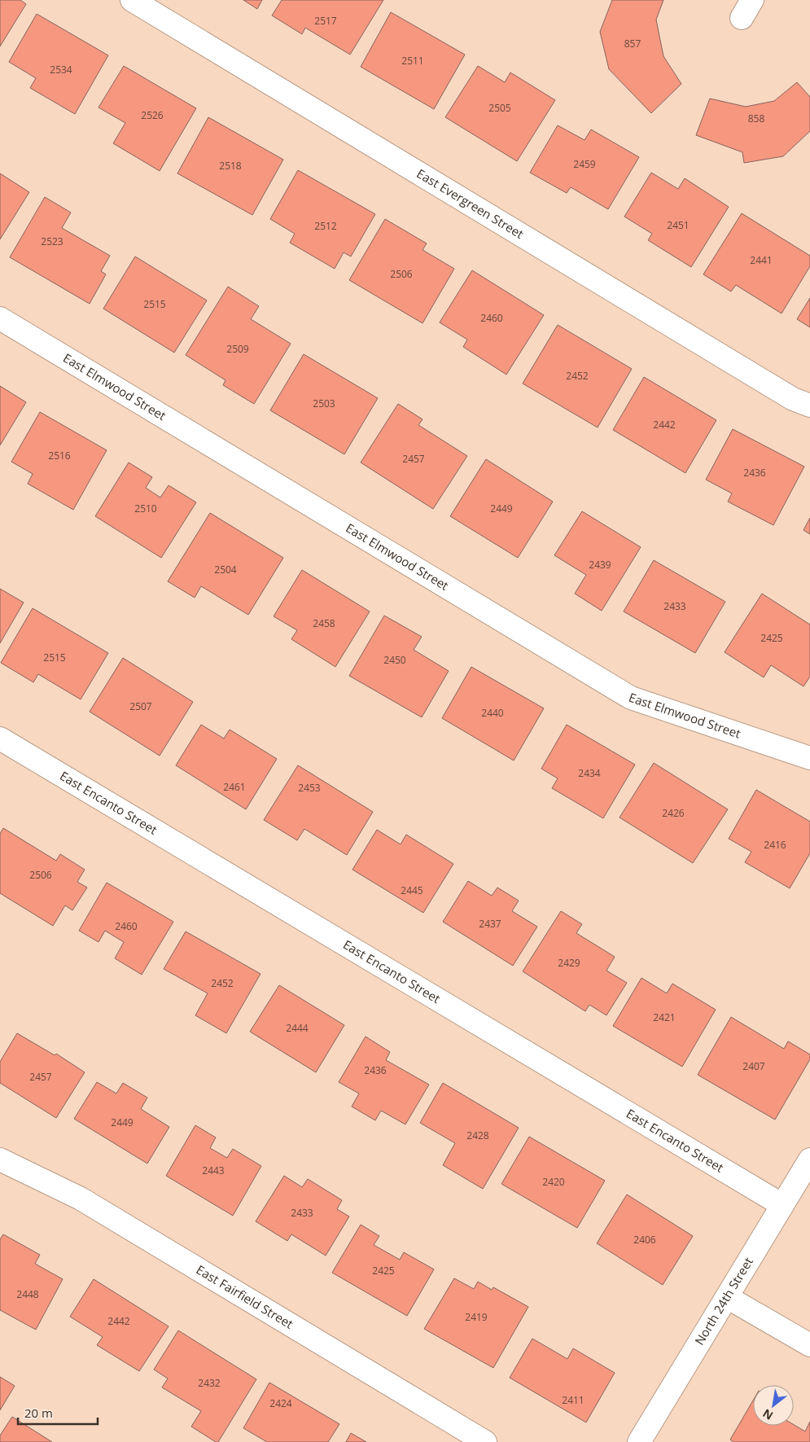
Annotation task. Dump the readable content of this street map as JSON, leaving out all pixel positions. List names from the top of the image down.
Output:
{
  "streets": {
    "street": [
      "East Evergreen Street",
      "East Elmwood Street",
      "East Encanto Street",
      "East Fairfield Street",
      "North 24th Street"
    ]
  },
  "crossings": [
    ["East Encanto Street", "North 24th Street"]
  ],
  "house_numbers": [
    "2517",
    "857",
    "2511",
    "2534",
    "2505",
    "2526",
    "858",
    "2459",
    "2518",
    "2451",
    "2512",
    "2523",
    "2441",
    "2506",
    "2515",
    "2460",
    "2509",
    "2452",
    "2503",
    "2442",
    "2516",
    "2457",
    "2436",
    "2510",
    "2449",
    "2439",
    "2504",
    "2433",
    "2458",
    "2425",
    "2515",
    "2450",
    "2507",
    "2440",
    "2434",
    "2461",
    "2453",
    "2426",
    "2416",
    "2506",
    "2445",
    "2437",
    "2460",
    "2429",
    "2452",
    "2421",
    "2444",
    "2407",
    "2436",
    "2457",
    "2449",
    "2428",
    "2443",
    "2420",
    "2433",
    "2406",
    "2425",
    "2448",
    "2419",
    "2442",
    "2432",
    "2411",
    "2424"
  ],
  "scale_bar": "20 m",
  "north": "bottom left"
}
